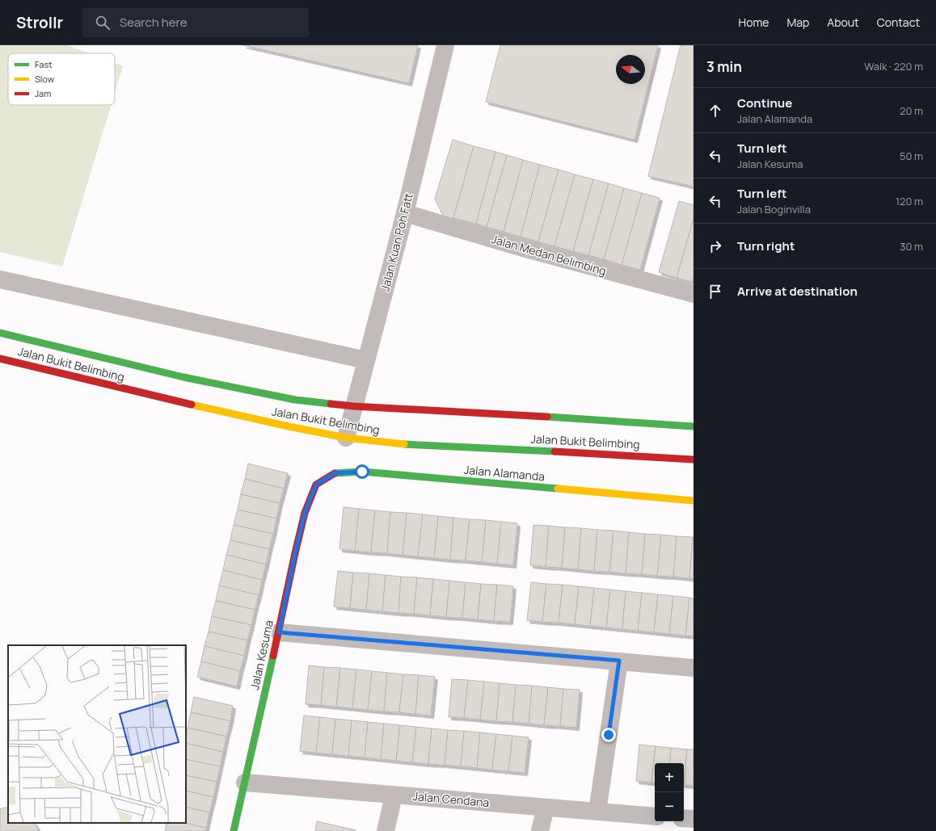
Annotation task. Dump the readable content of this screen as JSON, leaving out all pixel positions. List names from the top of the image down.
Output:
{
  "streets": {
    "main road": ["Jalan Bukit Belimbing", "Jalan Alamanda", "Jalan Kesuma"],
    "street": ["Jalan Kuan Poh Fatt", "Jalan Medan Belimbing", "Jalan Cendana"]
  },
  "crossings": [
    ["Jalan Kuan Poh Fatt", "Jalan Medan Belimbing"],
    ["Jalan Kuan Poh Fatt", "Jalan Bukit Belimbing"],
    ["Jalan Alamanda", "Jalan Kesuma"],
    ["Jalan Kesuma", "Jalan Cendana"]
  ],
  "legend": ["Fast", "Slow", "Jam"],
  "north": "left",
  "page": {
    "header": "Strollr",
    "search": "Search here",
    "nav": [
      "Home",
      "Map",
      "About",
      "Contact"
    ],
    "heading": ["3 min", "Walk · 220 m"],
    "list": [
      ["Continue", "Jalan Alamanda", "20 m"],
      ["Turn left", "Jalan Kesuma", "50 m"],
      ["Turn left", "Jalan Boginvilla", "120 m"],
      ["Turn right", "30 m"],
      "Arrive at destination"
    ],
    "map_buttons": ["+", "−"]
  }
}
